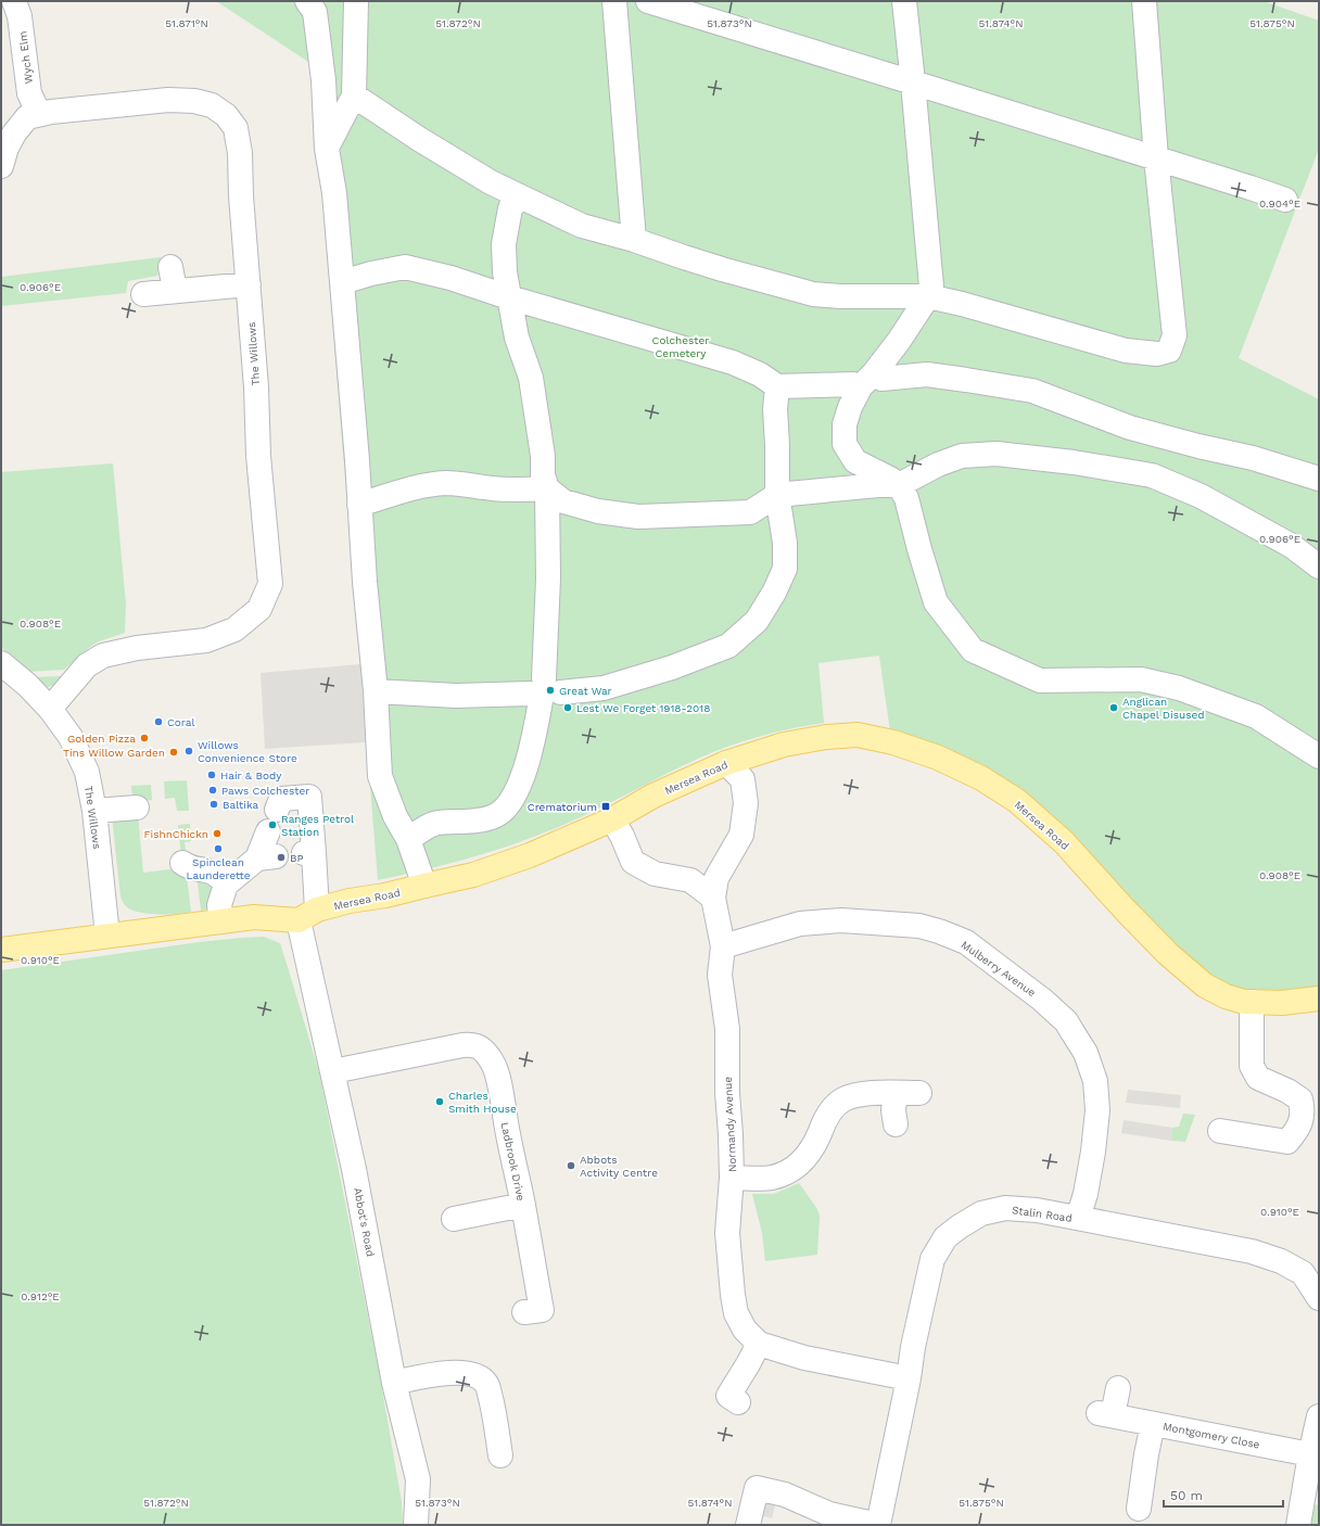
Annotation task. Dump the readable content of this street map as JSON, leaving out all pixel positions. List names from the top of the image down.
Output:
{
  "streets": {
    "main road": ["Mersea Road"],
    "street": [
      "Wych Elm",
      "The Willows",
      "Mulberry Avenue",
      "Normandy Avenue",
      "Ladbrook Drive",
      "Stalin Road",
      "Abbot's Road",
      "Montgomery Close"
    ]
  },
  "crossings": [
    ["Wych Elm", "The Willows"],
    ["The Willows", "Mersea Road"],
    ["Mersea Road", "Normandy Avenue"],
    ["Mersea Road", "Abbot's Road"],
    ["Mulberry Avenue", "Normandy Avenue"],
    ["Mulberry Avenue", "Stalin Road"],
    ["Normandy Avenue", "Stalin Road"],
    ["Ladbrook Drive", "Abbot's Road"]
  ],
  "parks": ["Colchester Cemetery"],
  "places": {
    "other": [
      "Great War",
      "Lest We Forget 1918-2018",
      "Anglican Chapel Disused",
      "Coral",
      "Golden Pizza",
      "Willows Convenience Store",
      "Tins Willow Garden",
      "Hair & Body",
      "Paws Colchester",
      "Baltika",
      "Ranges Petrol Station",
      "FishnChickn",
      "Spinclean Launderette",
      "BP",
      "Charles Smith House",
      "Abbots Activity Centre"
    ],
    "transit": ["Crematorium"]
  },
  "scale_bar": "50 m",
  "coordinates": [
    "51.871°N",
    "51.872°N",
    "51.873°N",
    "51.874°N",
    "51.875°N",
    "0.904°E",
    "0.906°E",
    "0.908°E",
    "0.910°E",
    "0.912°E"
  ]
}
